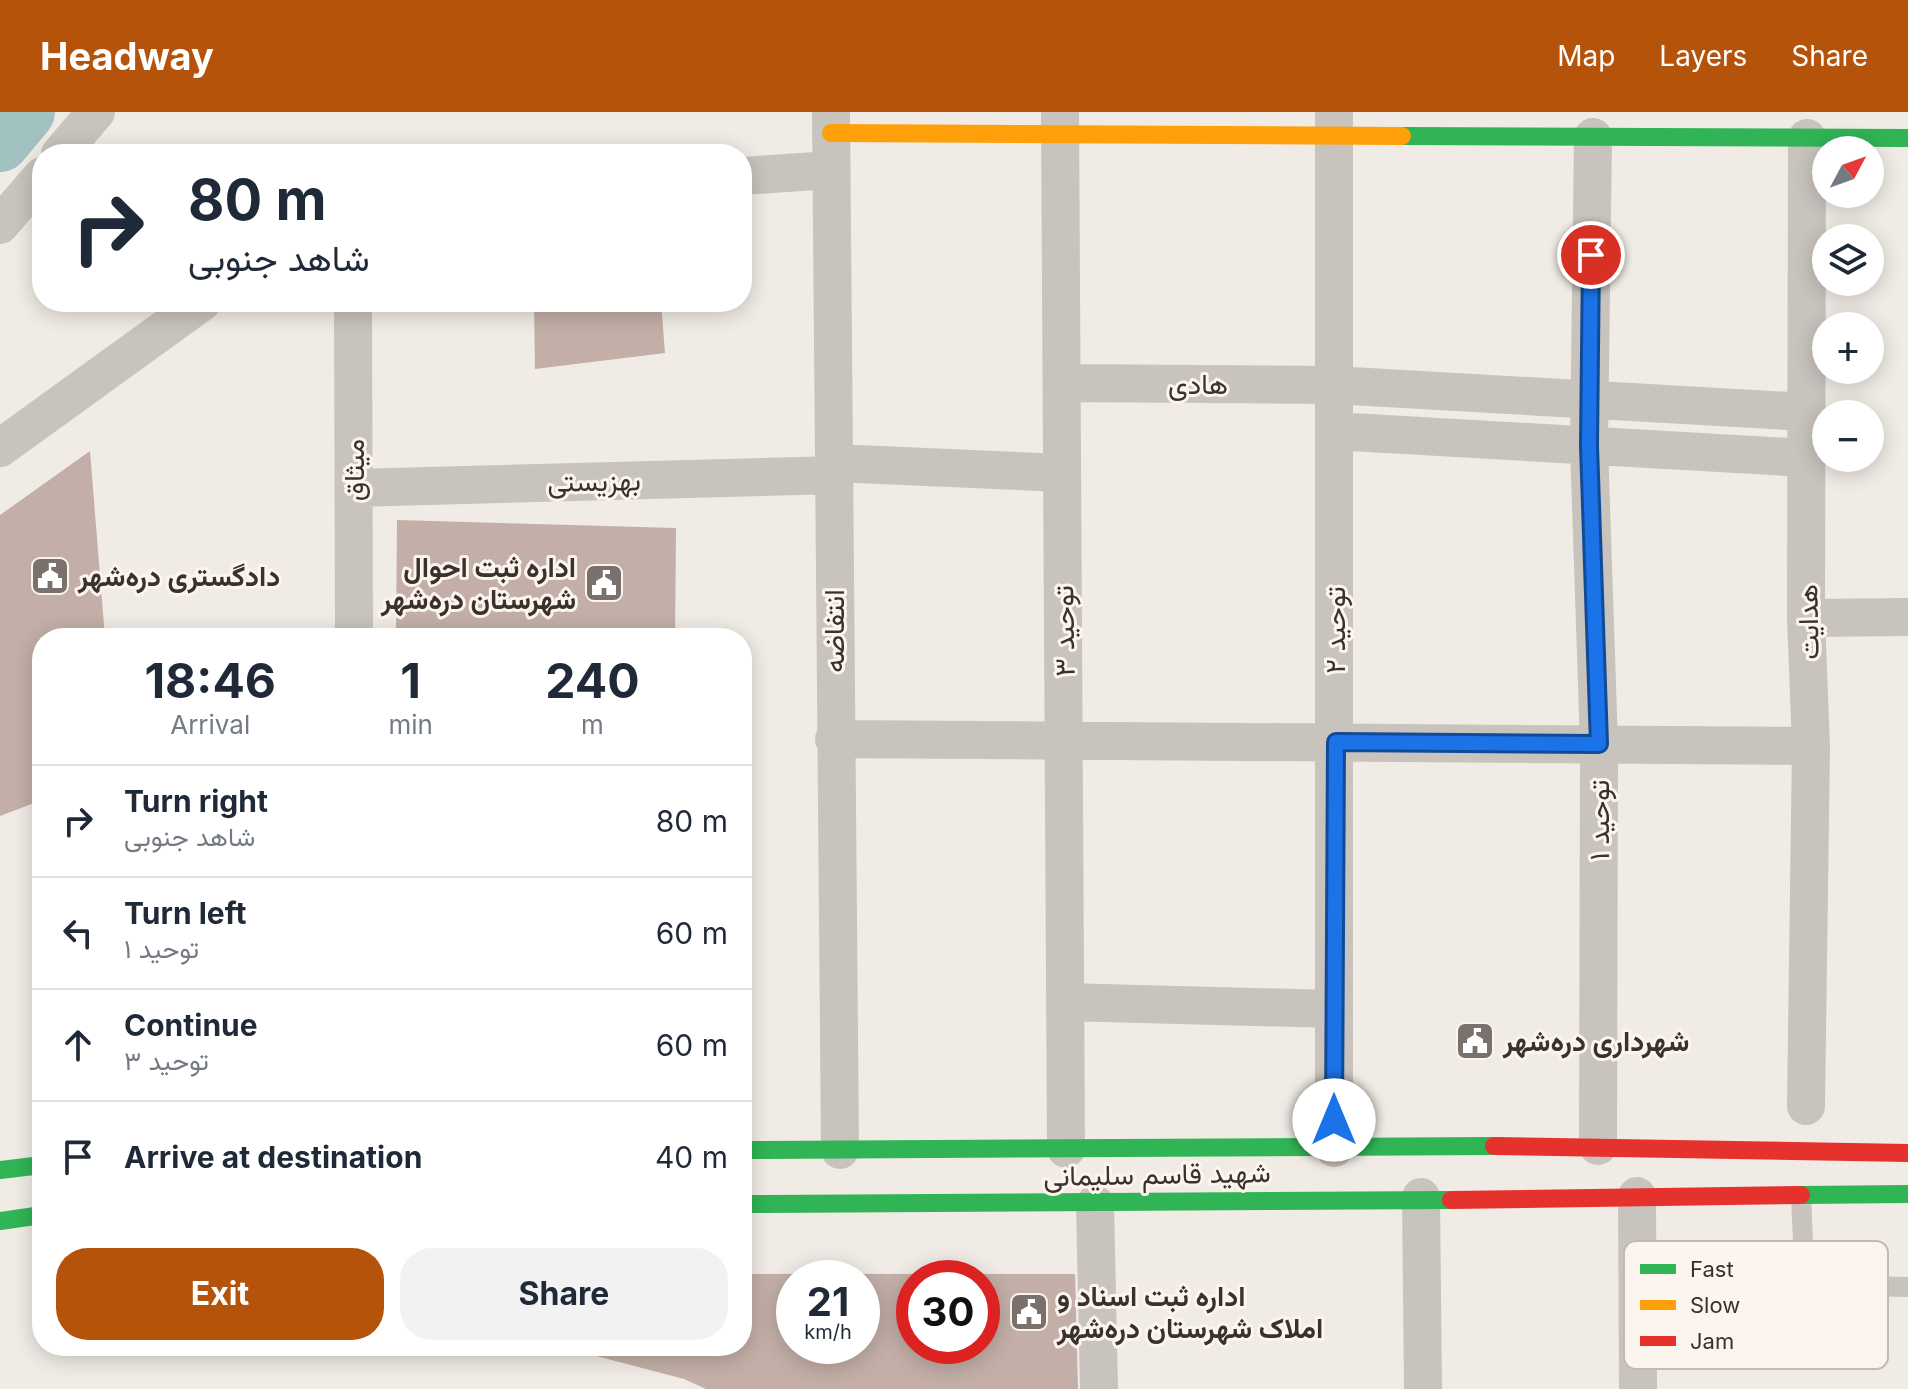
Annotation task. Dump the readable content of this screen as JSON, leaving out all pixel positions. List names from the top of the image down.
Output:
{
  "streets": {
    "main road": ["شهید قاسم سلیمانی"],
    "street": [
      "هادی",
      "میثاق",
      "بهزیستی",
      "هدایت",
      "توحید ۲",
      "انتفاضه",
      "توحید ۳",
      "توحید ۱"
    ]
  },
  "crossings": [
    ["هادی", "هدایت"],
    ["هادی", "توحید ۲"],
    ["هادی", "توحید ۳"],
    ["میثاق", "بهزیستی"],
    ["بهزیستی", "انتفاضه"],
    ["بهزیستی", "توحید ۳"],
    ["توحید ۲", "شهید قاسم سلیمانی"],
    ["انتفاضه", "شهید قاسم سلیمانی"],
    ["توحید ۳", "شهید قاسم سلیمانی"],
    ["توحید ۱", "شهید قاسم سلیمانی"]
  ],
  "places": {
    "public building": [
      "دادگستری دره‌شهر",
      "اداره ثبت احوال شهرستان دره‌شهر",
      "شهرداری دره‌شهر",
      "اداره ثبت اسناد و املاک شهرستان دره‌شهر"
    ]
  },
  "legend": ["Fast", "Slow", "Jam"],
  "north": "top right",
  "page": {
    "header": "Headway",
    "nav": ["Map", "Layers", "Share"],
    "map_buttons": ["+", "−"],
    "turn": ["80 m", "شاهد جنوبی"],
    "eta": [
      "18:46",
      "Arrival",
      "1",
      "min",
      "240",
      "m"
    ],
    "list": [
      {
        "name": "Turn right",
        "note": "شاهد جنوبی",
        "value": "80 m"
      },
      {
        "name": "Turn left",
        "note": "توحید ۱",
        "value": "60 m"
      },
      {
        "name": "Continue",
        "note": "توحید ۳",
        "value": "60 m"
      },
      {
        "name": "Arrive at destination",
        "value": "40 m"
      }
    ],
    "buttons": ["Exit", "Share"],
    "speed": "21 km/h",
    "limit": "30"
  }
}
